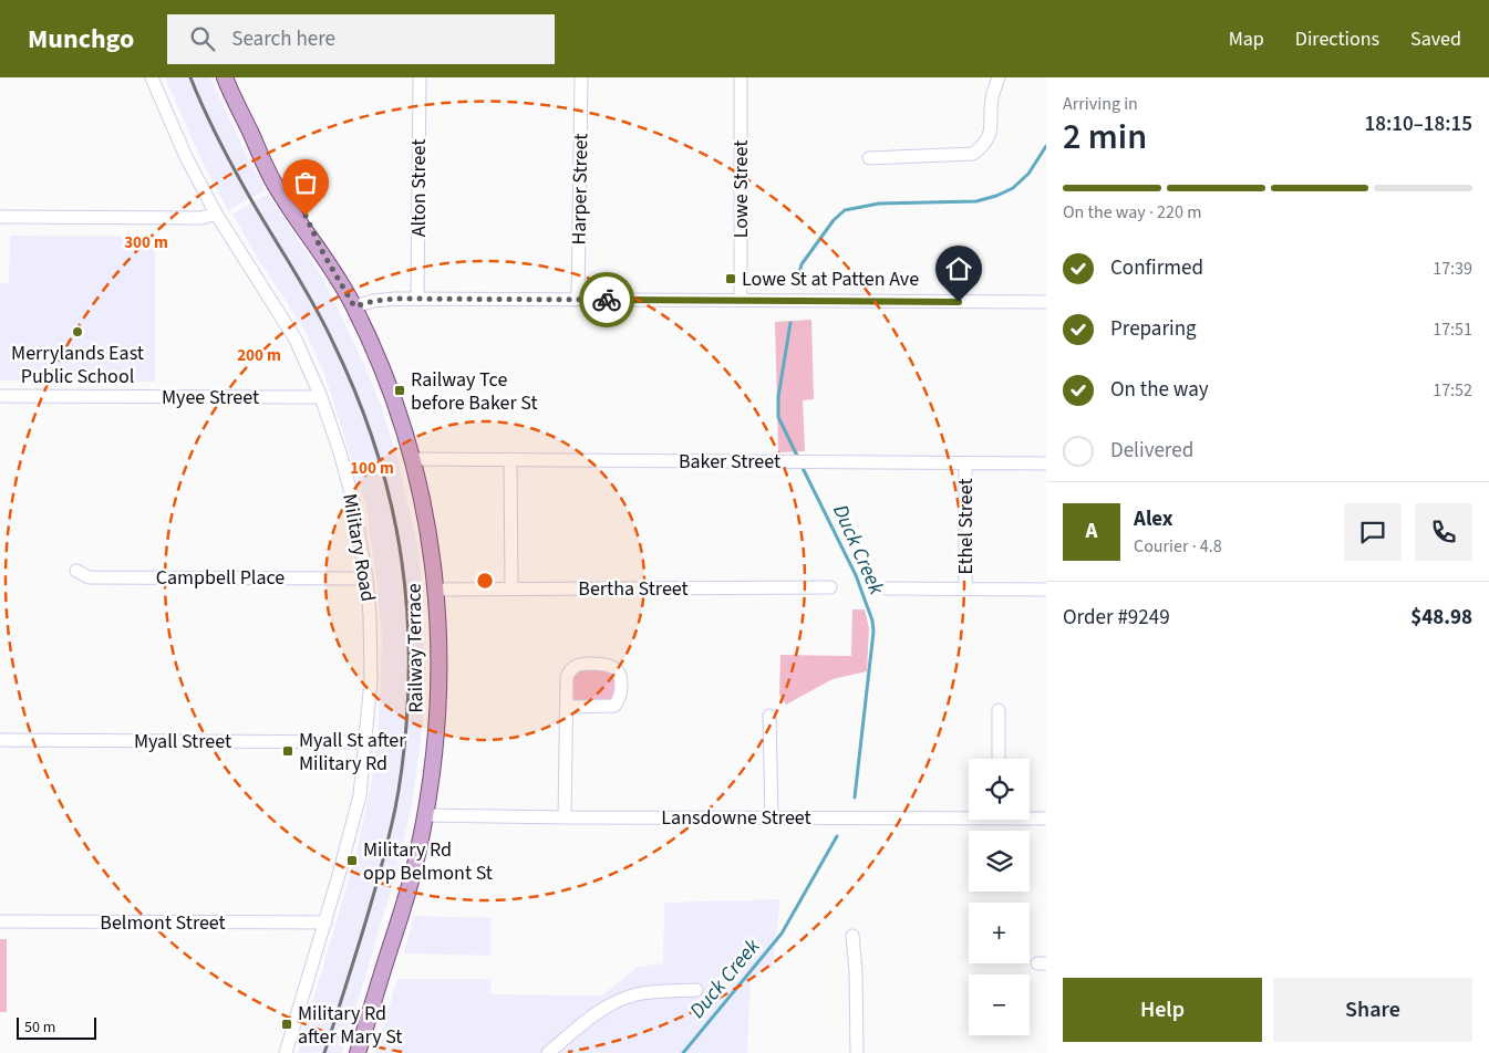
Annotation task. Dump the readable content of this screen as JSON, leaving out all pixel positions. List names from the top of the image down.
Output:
{
  "streets": {
    "main road": ["Railway Terrace"],
    "street": [
      "Alton Street",
      "Harper Street",
      "Lowe Street",
      "Myee Street",
      "Baker Street",
      "Ethel Street",
      "Military Road",
      "Campbell Place",
      "Bertha Street",
      "Myall Street",
      "Lansdowne Street",
      "Belmont Street"
    ]
  },
  "crossings": [
    ["Myee Street", "Military Road"],
    ["Baker Street", "Ethel Street"],
    ["Baker Street", "Railway Terrace"],
    ["Military Road", "Campbell Place"],
    ["Military Road", "Myall Street"],
    ["Military Road", "Belmont Street"],
    ["Bertha Street", "Railway Terrace"],
    ["Railway Terrace", "Lansdowne Street"]
  ],
  "water": ["Duck Creek"],
  "places": {
    "transit": [
      "Lowe St at Patten Ave",
      "Railway Tce before Baker St",
      "Myall St after Military Rd",
      "Military Rd opp Belmont St",
      "Military Rd after Mary St"
    ],
    "other": ["Merrylands East Public School"]
  },
  "scale_bar": "50 m",
  "page": {
    "header": "Munchgo",
    "search": "Search here",
    "nav": ["Map", "Directions", "Saved"],
    "heading": ["2 min", "Arriving in", "18:10–18:15"],
    "panel": [
      "Alex",
      "Courier · 4.8",
      "Order #9249",
      "$48.98"
    ],
    "bar": "On the way · 220 m",
    "list": [
      ["Confirmed", "17:39"],
      ["Preparing", "17:51"],
      ["On the way", "17:52"],
      "Delivered"
    ],
    "round": "A",
    "map_buttons": ["+", "−"],
    "buttons": ["Help", "Share"],
    "scale": "50 m"
  },
  "rings": ["300 m", "200 m", "100 m"]
}
